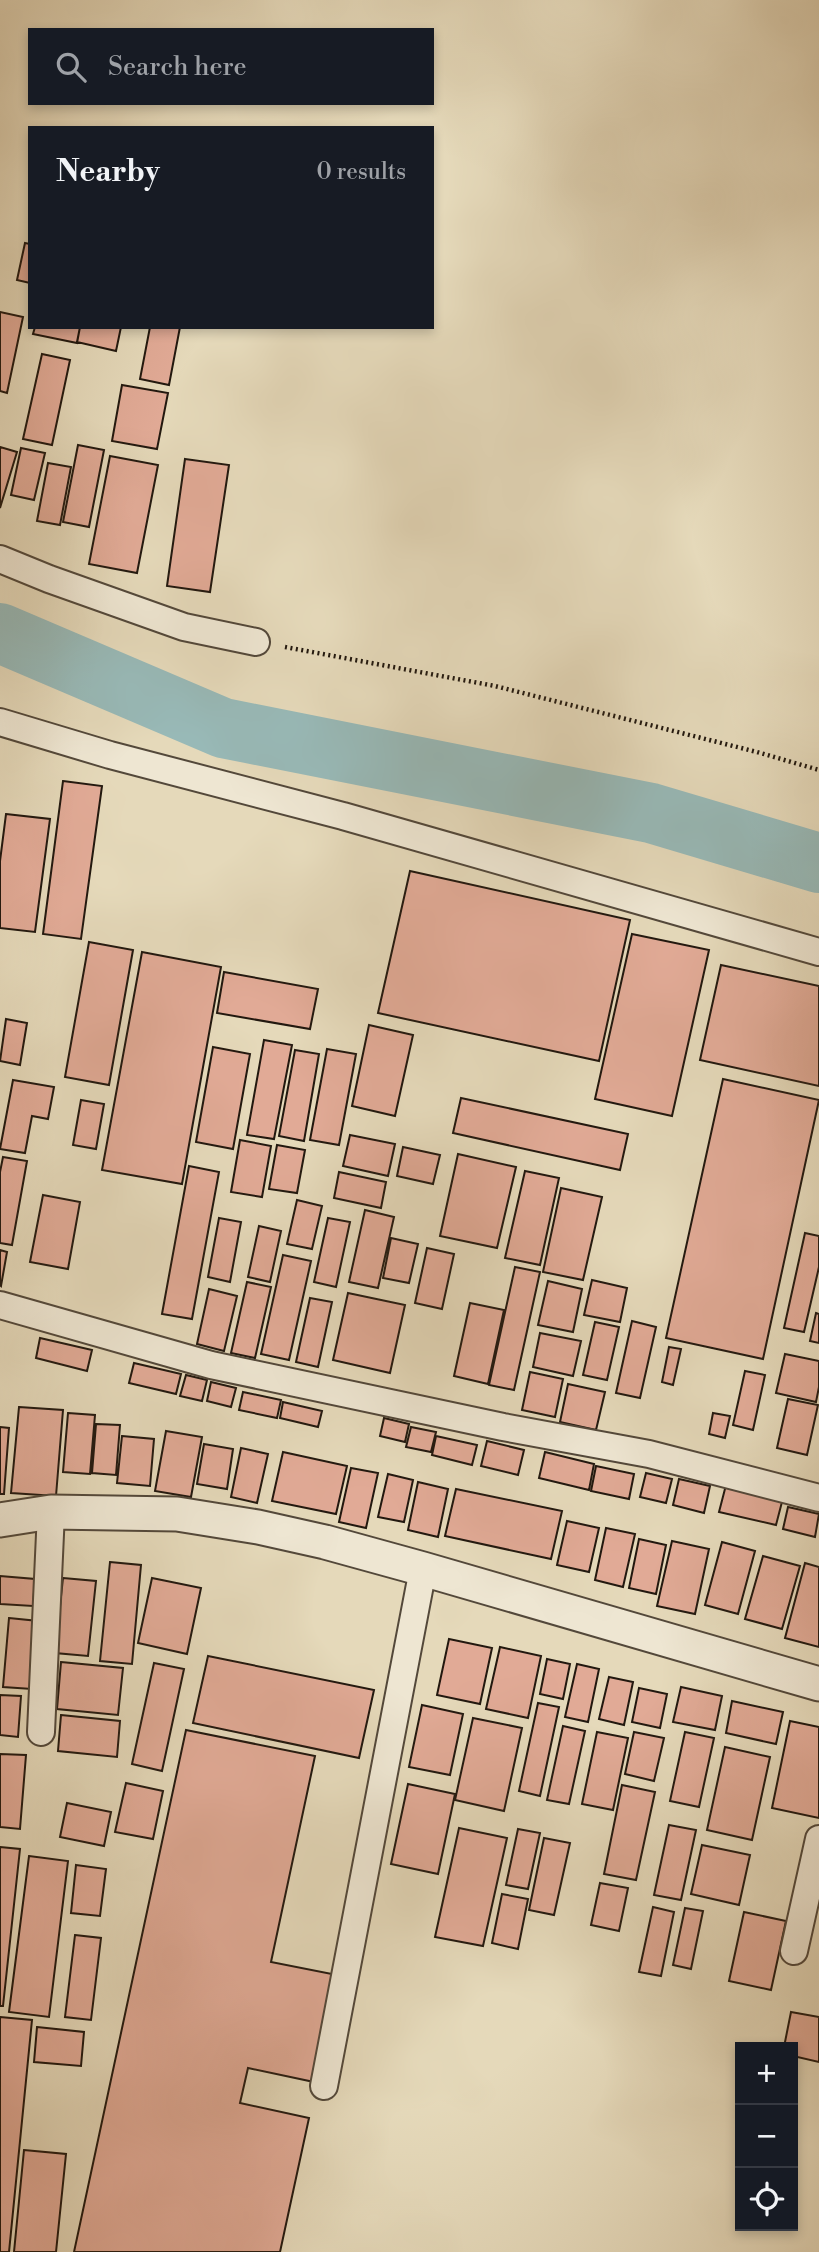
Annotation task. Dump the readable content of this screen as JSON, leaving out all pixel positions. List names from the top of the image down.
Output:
{
  "page": {
    "search": "Search here",
    "heading": ["Nearby", "0 results"],
    "map_buttons": ["+", "−"]
  }
}
